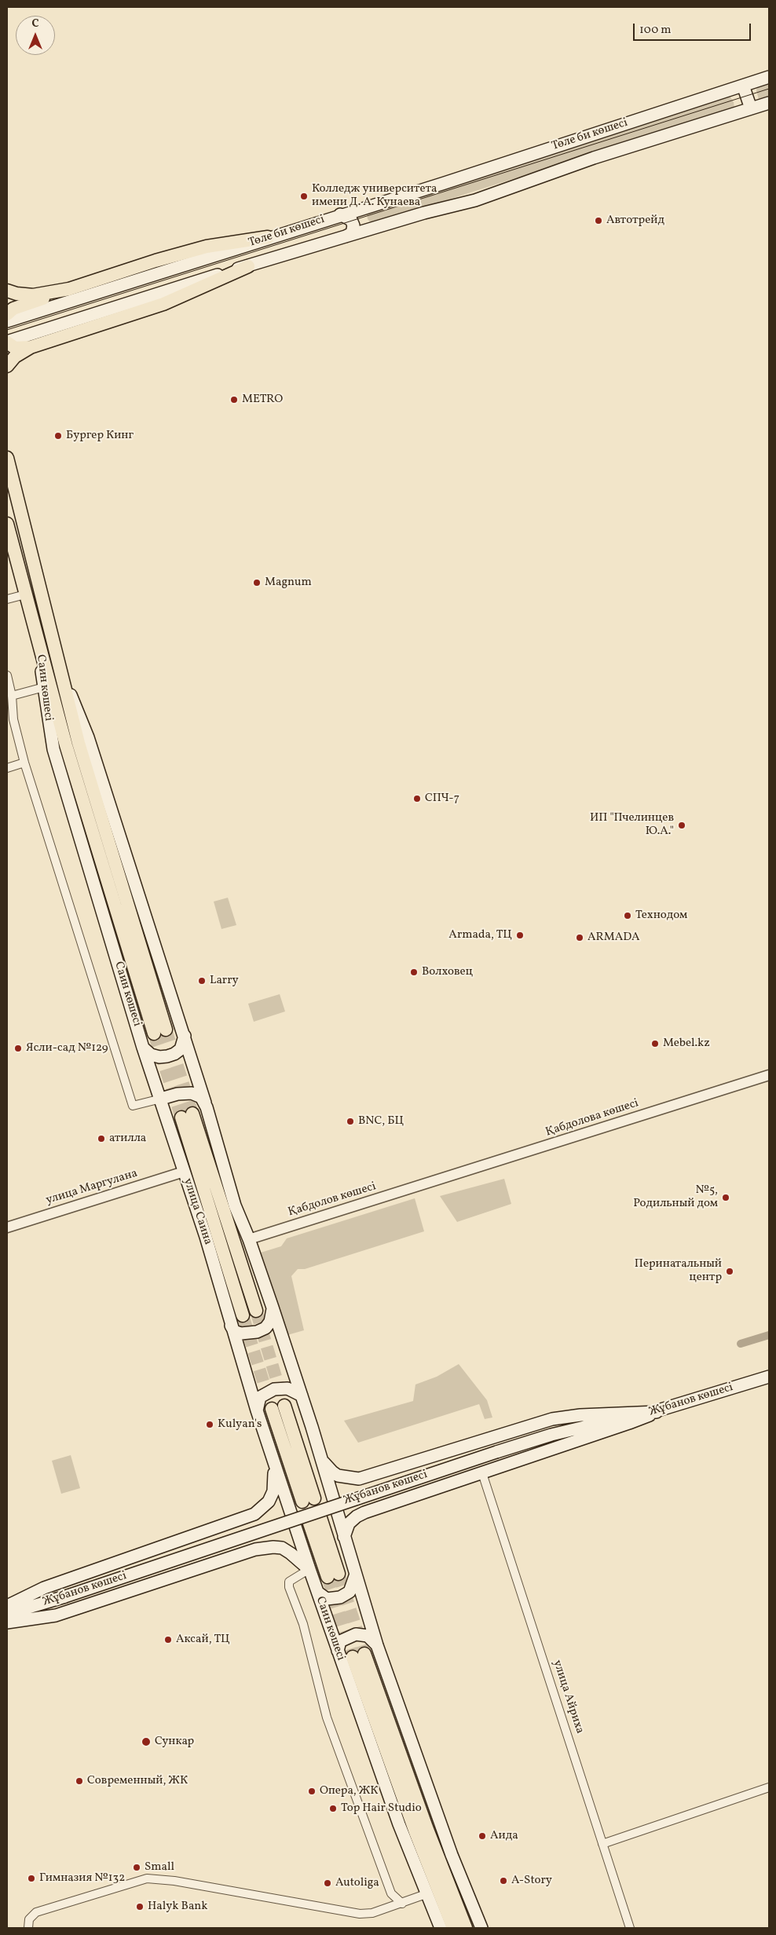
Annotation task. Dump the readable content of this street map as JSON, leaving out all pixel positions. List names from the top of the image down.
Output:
{
  "streets": {
    "main road": [
      "Төле би көшесі",
      "Саин көшесі",
      "улица Саина",
      "Жұбанов көшесі"
    ],
    "street": [
      "Қабдолова көшесі",
      "улица Маргулана",
      "Қабдолов көшесі",
      "улица Айриха"
    ]
  },
  "crossings": [
    ["Саин көшесі", "Қабдолов көшесі"],
    ["Саин көшесі", "улица Саина"],
    ["Қабдолова көшесі", "Қабдолов көшесі"],
    ["улица Маргулана", "улица Саина"]
  ],
  "places": [
    "Колледж университета имени Д. А. Кунаева",
    "Автотрейд",
    "METRO",
    "Бургер Кинг",
    "Magnum",
    "СПЧ-7",
    "ИП \"Пчелинцев Ю.А.\"",
    "Технодом",
    "Armada, ТЦ",
    "ARMADA",
    "Волховец",
    "Larry",
    "Mebel.kz",
    "Ясли-сад №129",
    "BNC, БЦ",
    "атилла",
    "№5, Родильный дом",
    "Перинатальный центр",
    "Kulyan's",
    "Аксай, ТЦ",
    "Сункар",
    "Современный, ЖК",
    "Опера, ЖК",
    "Top Hair Studio",
    "Аида",
    "Small",
    "Гимназия №132",
    "A-Story",
    "Autoliga",
    "Halyk Bank"
  ],
  "scale_bar": "100 m",
  "north": "top"
}
